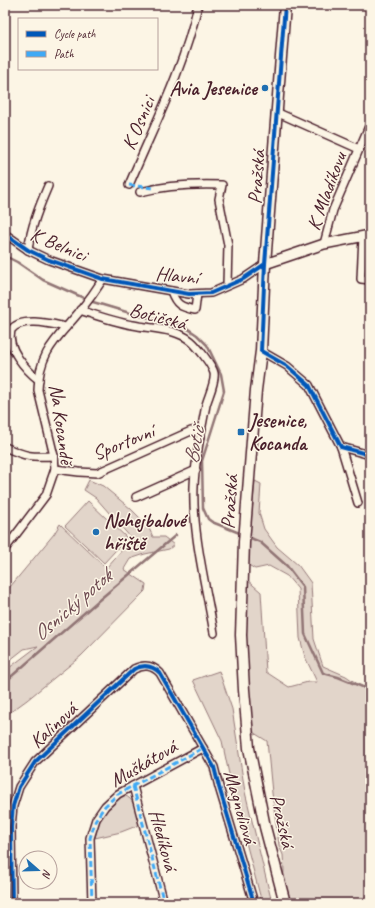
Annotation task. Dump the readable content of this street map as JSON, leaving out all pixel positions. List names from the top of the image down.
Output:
{
  "streets": {
    "main road": ["Pražská"],
    "street": [
      "K Osnici",
      "K Mladíkovu",
      "K Belnici",
      "Hlavní",
      "Botičská",
      "Na Kocandě",
      "Sportovní",
      "Kalinová",
      "Muškátová",
      "Magnoliová",
      "Hledíková"
    ]
  },
  "crossings": [
    ["Pražská", "K Mladíkovu"],
    ["Pražská", "Hlavní"],
    ["K Belnici", "Hlavní"],
    ["K Belnici", "Na Kocandě"],
    ["Hlavní", "Na Kocandě"],
    ["Botičská", "Na Kocandě"],
    ["Botičská", "Sportovní"],
    ["Na Kocandě", "Sportovní"],
    ["Kalinová", "Magnoliová"],
    ["Muškátová", "Magnoliová"],
    ["Muškátová", "Hledíková"]
  ],
  "water": ["Botič", "Osnický potok"],
  "places": {
    "other": ["Avia Jesenice", "Nohejbalové hřiště"],
    "transit": ["Jesenice, Kocanda"]
  },
  "legend": ["Cycle path", "Path"],
  "north": "right"
}
